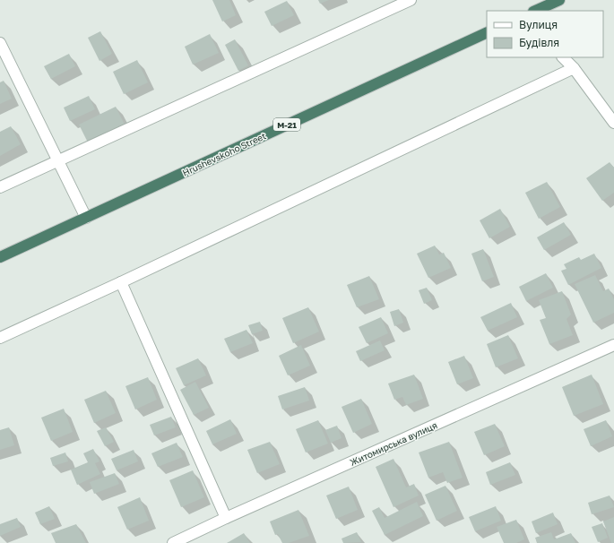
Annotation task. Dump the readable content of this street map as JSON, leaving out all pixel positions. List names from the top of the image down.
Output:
{
  "streets": {
    "highway": ["М-21", "Hrushevskoho Street"],
    "street": ["Житомирська вулиця"]
  },
  "legend": ["Вулиця", "Будівля"]
}
